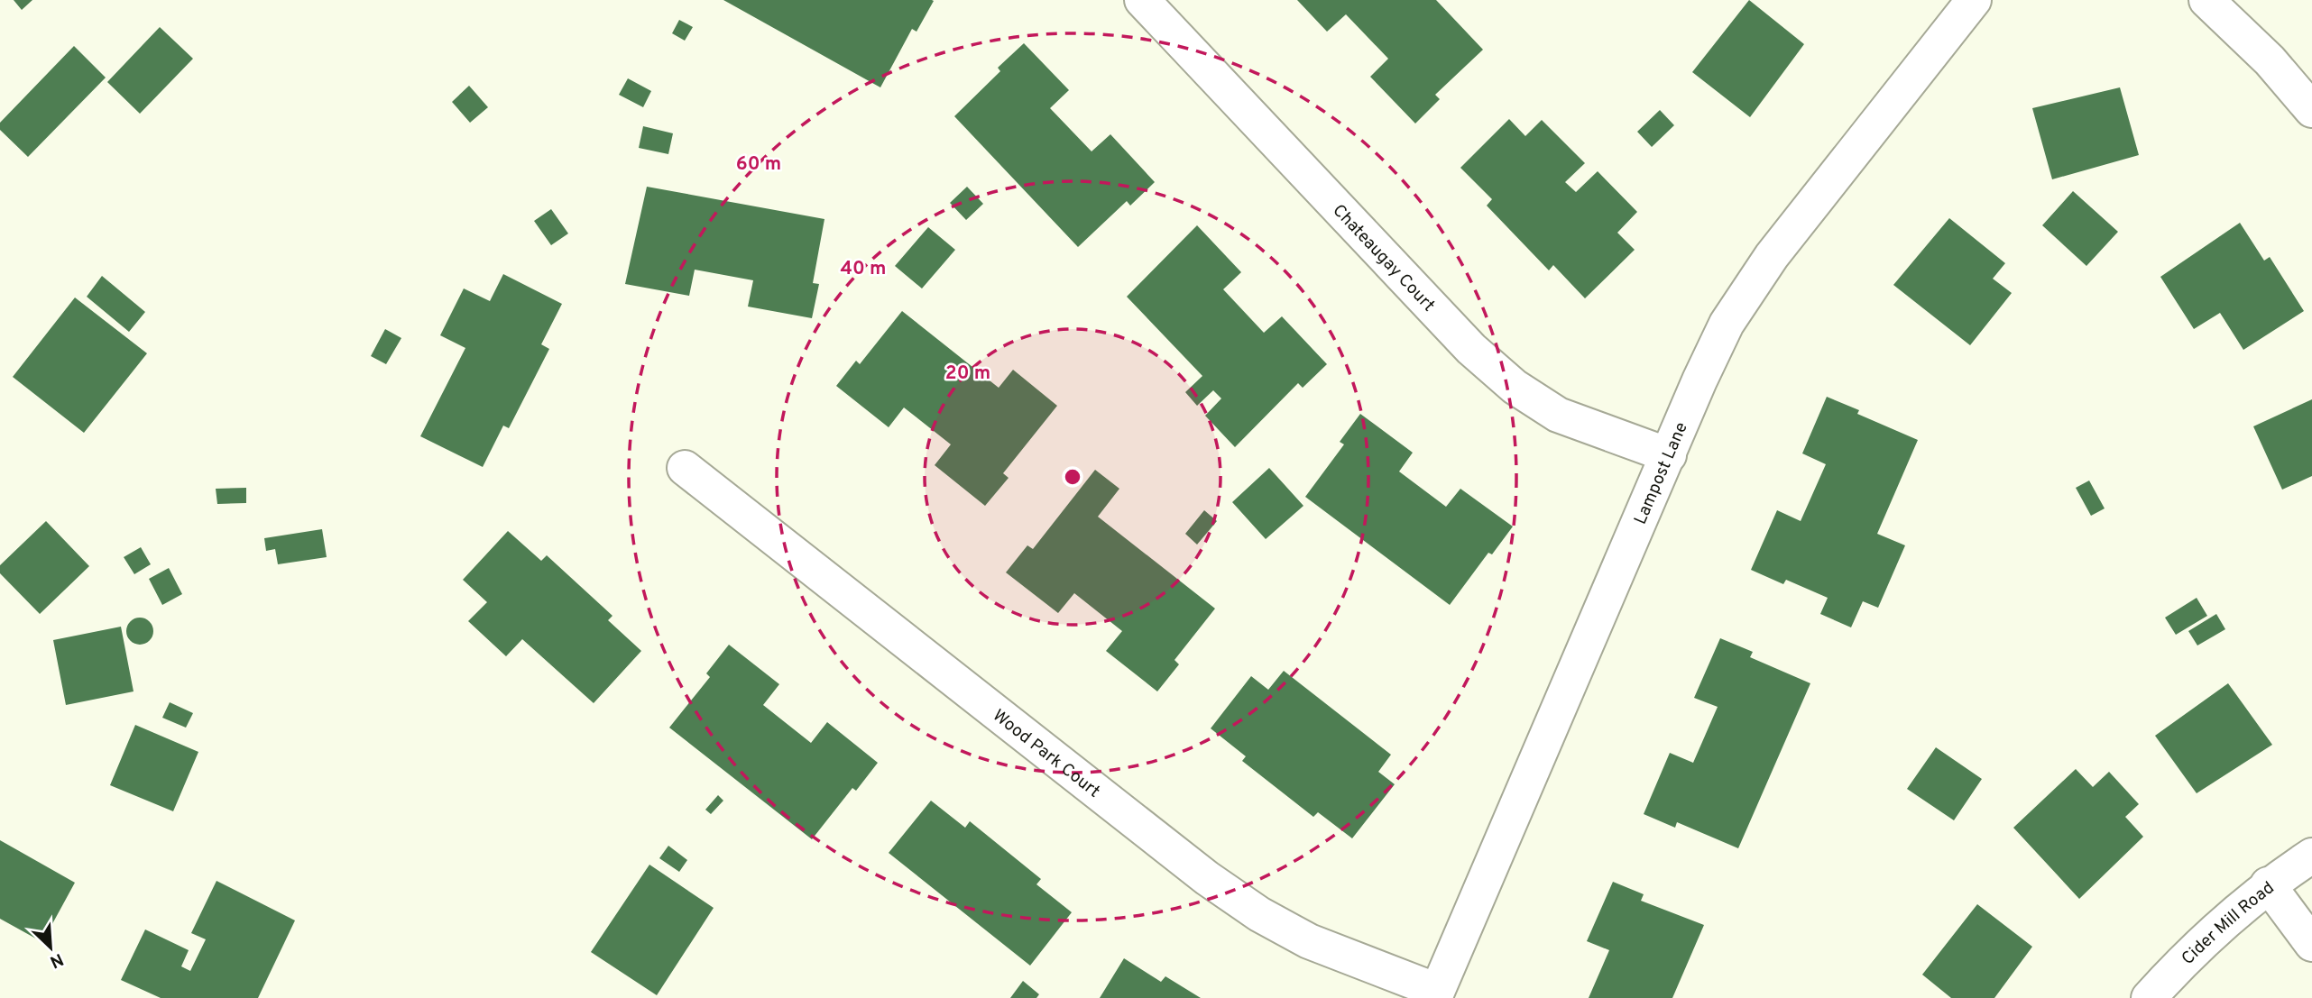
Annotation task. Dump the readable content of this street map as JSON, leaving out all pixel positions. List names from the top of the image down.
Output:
{
  "streets": {
    "street": [
      "Chateaugay Court",
      "Lampost Lane",
      "Wood Park Court",
      "Cider Mill Road"
    ]
  },
  "crossings": [
    ["Chateaugay Court", "Lampost Lane"],
    ["Lampost Lane", "Wood Park Court"]
  ],
  "north": "bottom right",
  "rings": ["60 m", "40 m", "20 m"]
}
